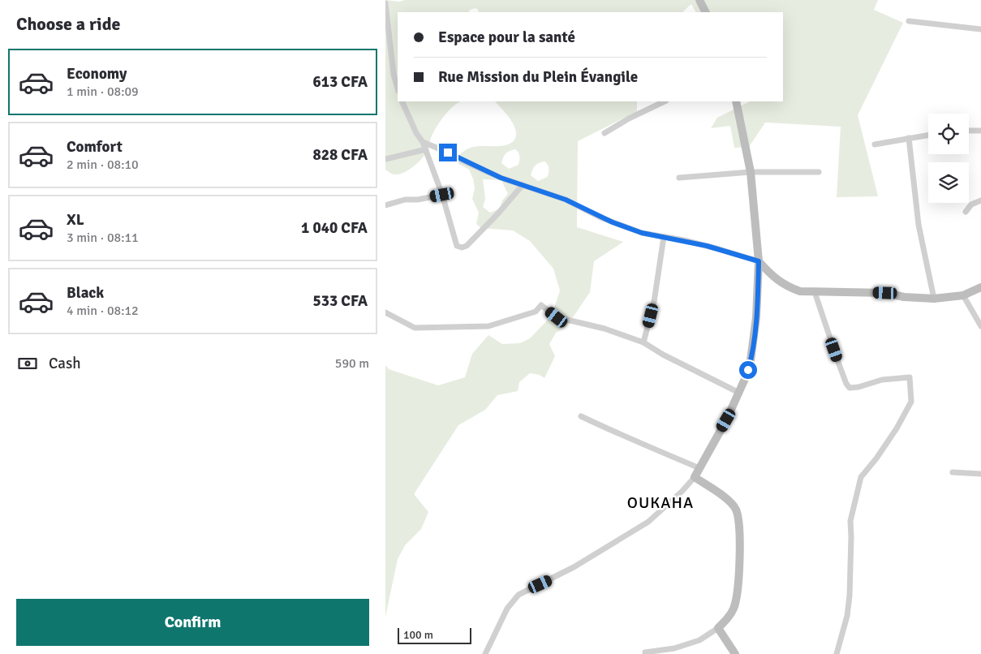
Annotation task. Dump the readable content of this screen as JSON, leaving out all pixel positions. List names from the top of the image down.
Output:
{
  "districts": ["OUKAHA"],
  "scale_bar": "100 m",
  "page": {
    "heading": "Choose a ride",
    "banner": ["Espace pour la santé", "Rue Mission du Plein Évangile"],
    "list": [
      {
        "name": "Economy",
        "note": "1 min · 08:09",
        "value": "613 CFA"
      },
      {
        "name": "Comfort",
        "note": "2 min · 08:10",
        "value": "828 CFA"
      },
      {
        "name": "XL",
        "note": "3 min · 08:11",
        "value": "1 040 CFA"
      },
      {
        "name": "Black",
        "note": "4 min · 08:12",
        "value": "533 CFA"
      }
    ],
    "pay": ["Cash", "590 m"],
    "buttons": "Confirm",
    "scale": "100 m"
  }
}
